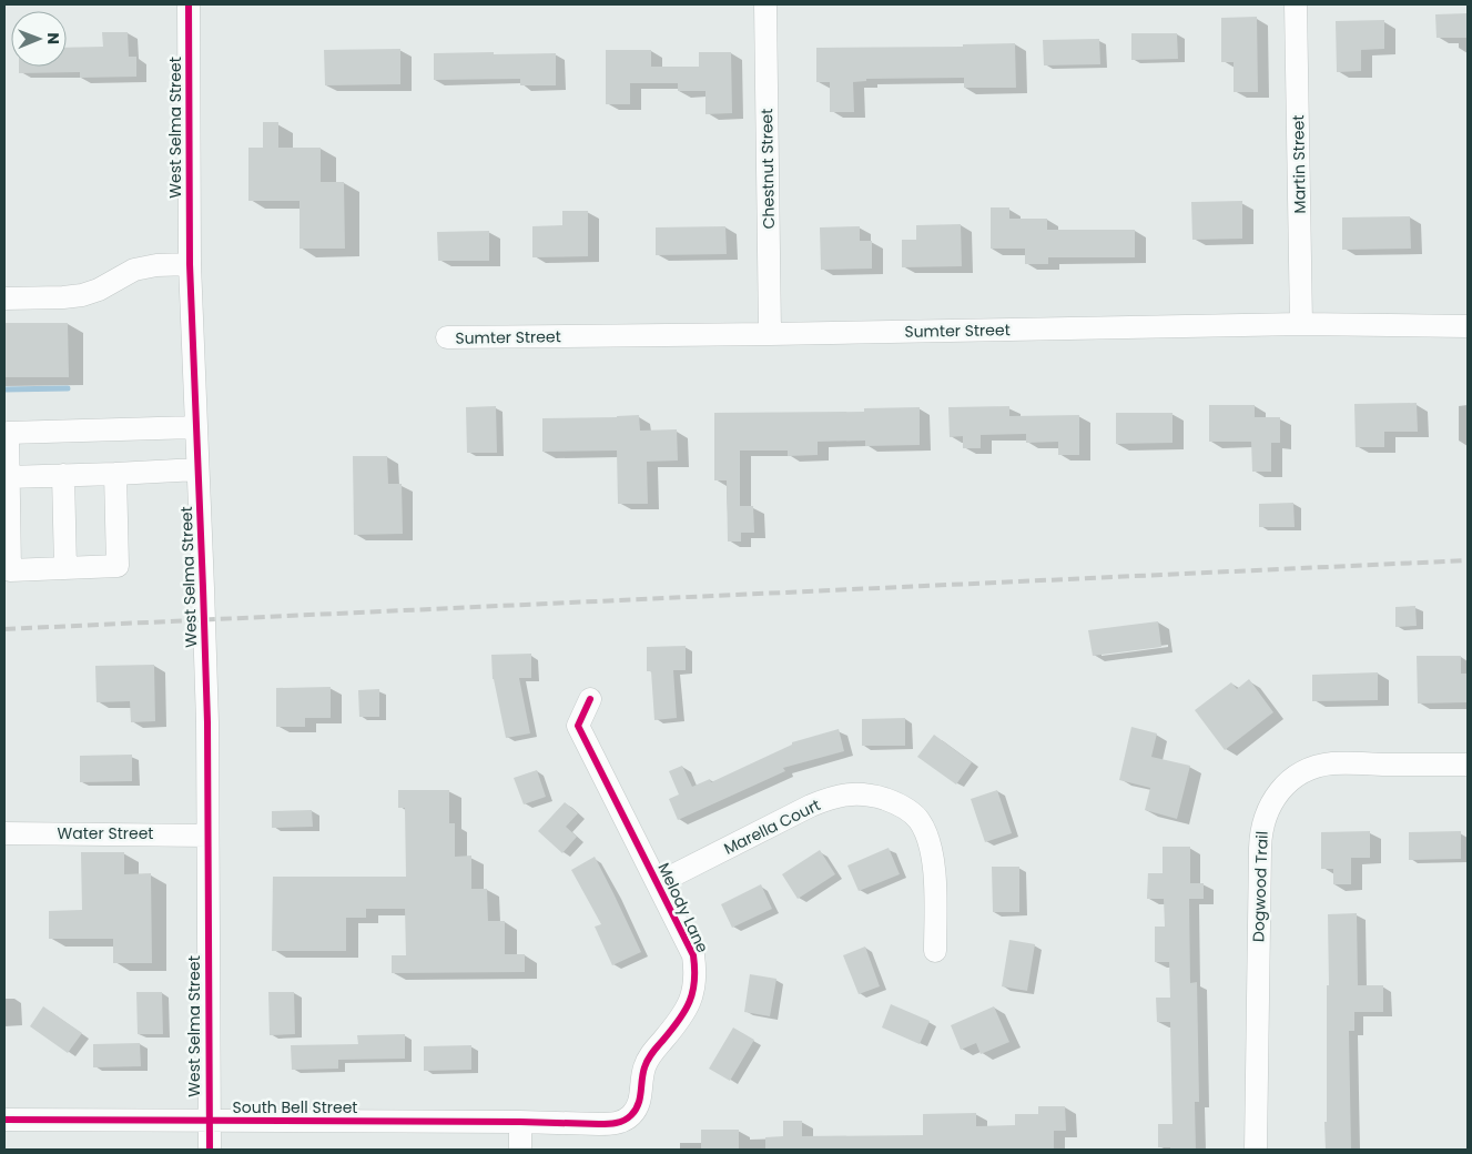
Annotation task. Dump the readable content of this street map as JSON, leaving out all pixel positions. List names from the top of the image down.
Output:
{
  "streets": {
    "street": [
      "West Selma Street",
      "Martin Street",
      "Chestnut Street",
      "Sumter Street",
      "Marella Court",
      "Water Street",
      "Dogwood Trail",
      "Melody Lane",
      "South Bell Street"
    ]
  },
  "crossings": [
    ["West Selma Street", "Water Street"],
    ["West Selma Street", "South Bell Street"],
    ["Martin Street", "Sumter Street"],
    ["Chestnut Street", "Sumter Street"],
    ["Marella Court", "Melody Lane"],
    ["Melody Lane", "South Bell Street"]
  ],
  "north": "right"
}
